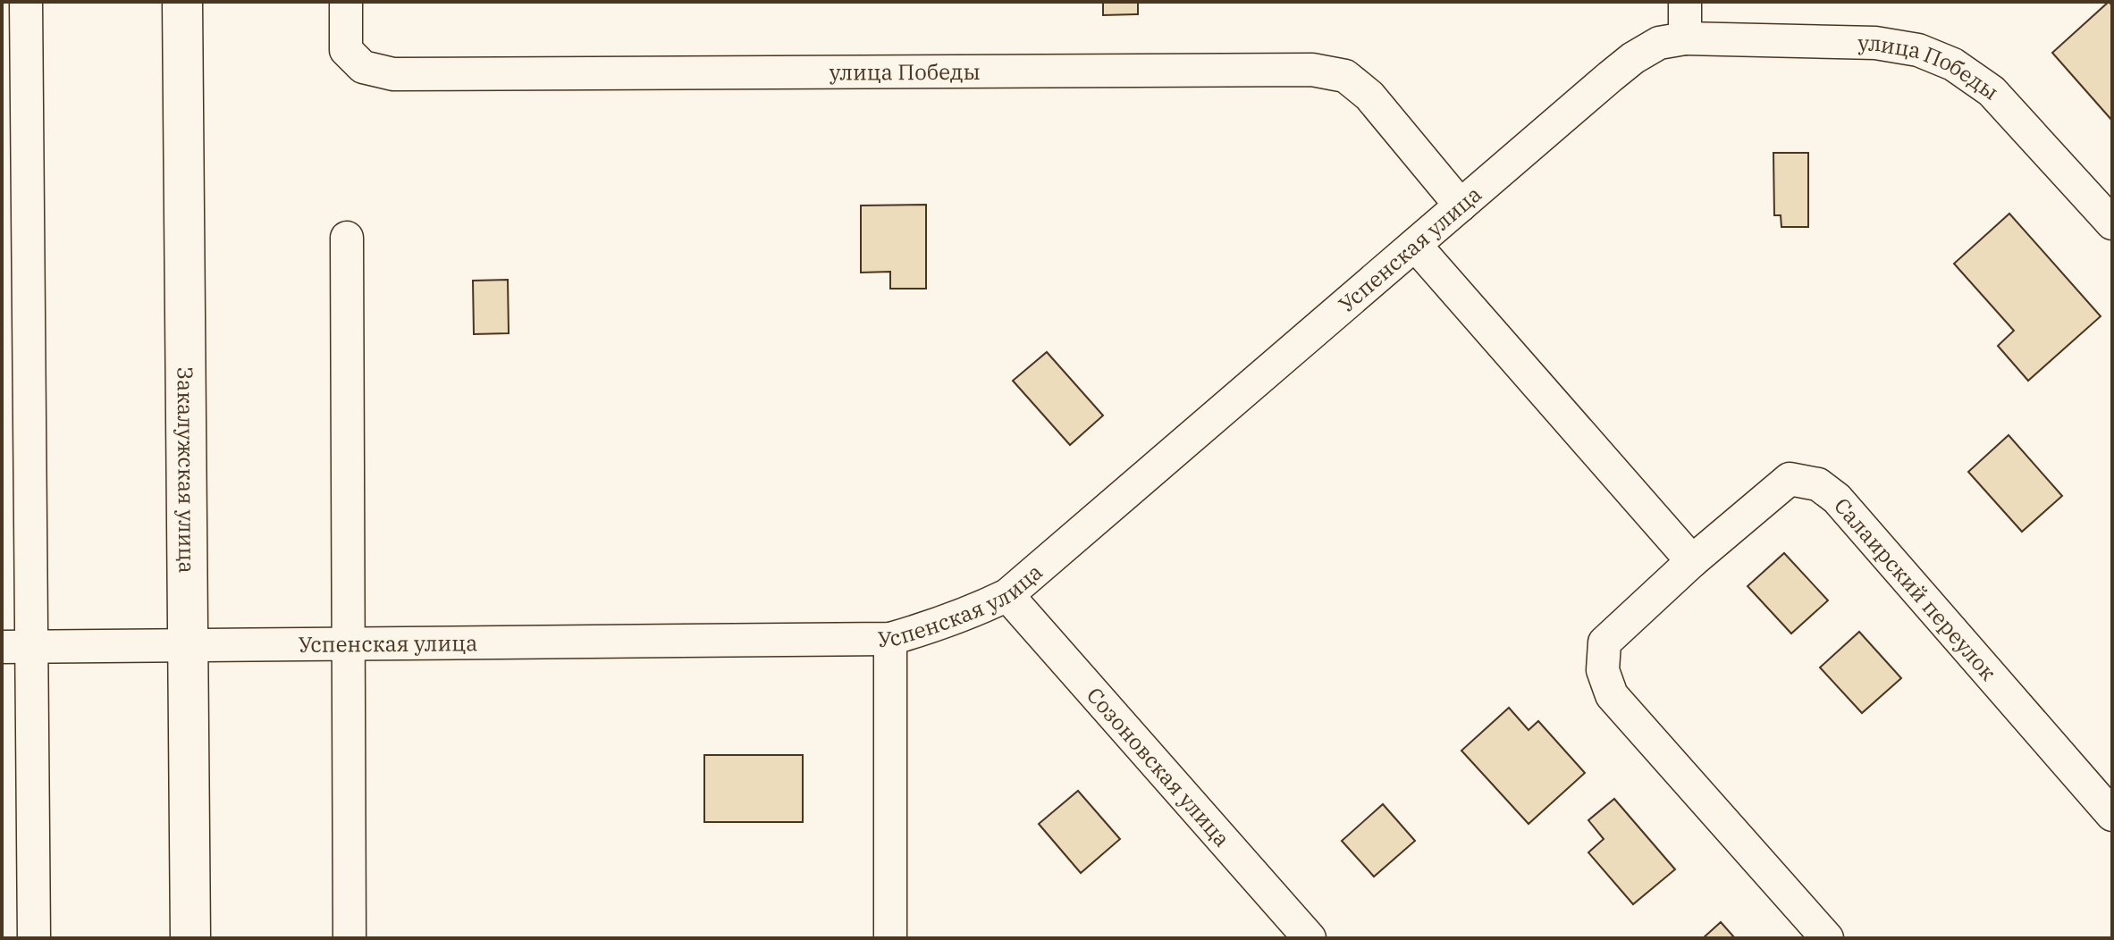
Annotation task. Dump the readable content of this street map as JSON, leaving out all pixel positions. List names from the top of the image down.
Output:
{
  "streets": {
    "street": [
      "улица Победы",
      "Успенская улица",
      "Закалужская улица",
      "Салаирский переулок",
      "Созоновская улица"
    ]
  },
  "crossings": [
    ["улица Победы", "Успенская улица"],
    ["Успенская улица", "Закалужская улица"],
    ["Успенская улица", "Созоновская улица"]
  ]
}
